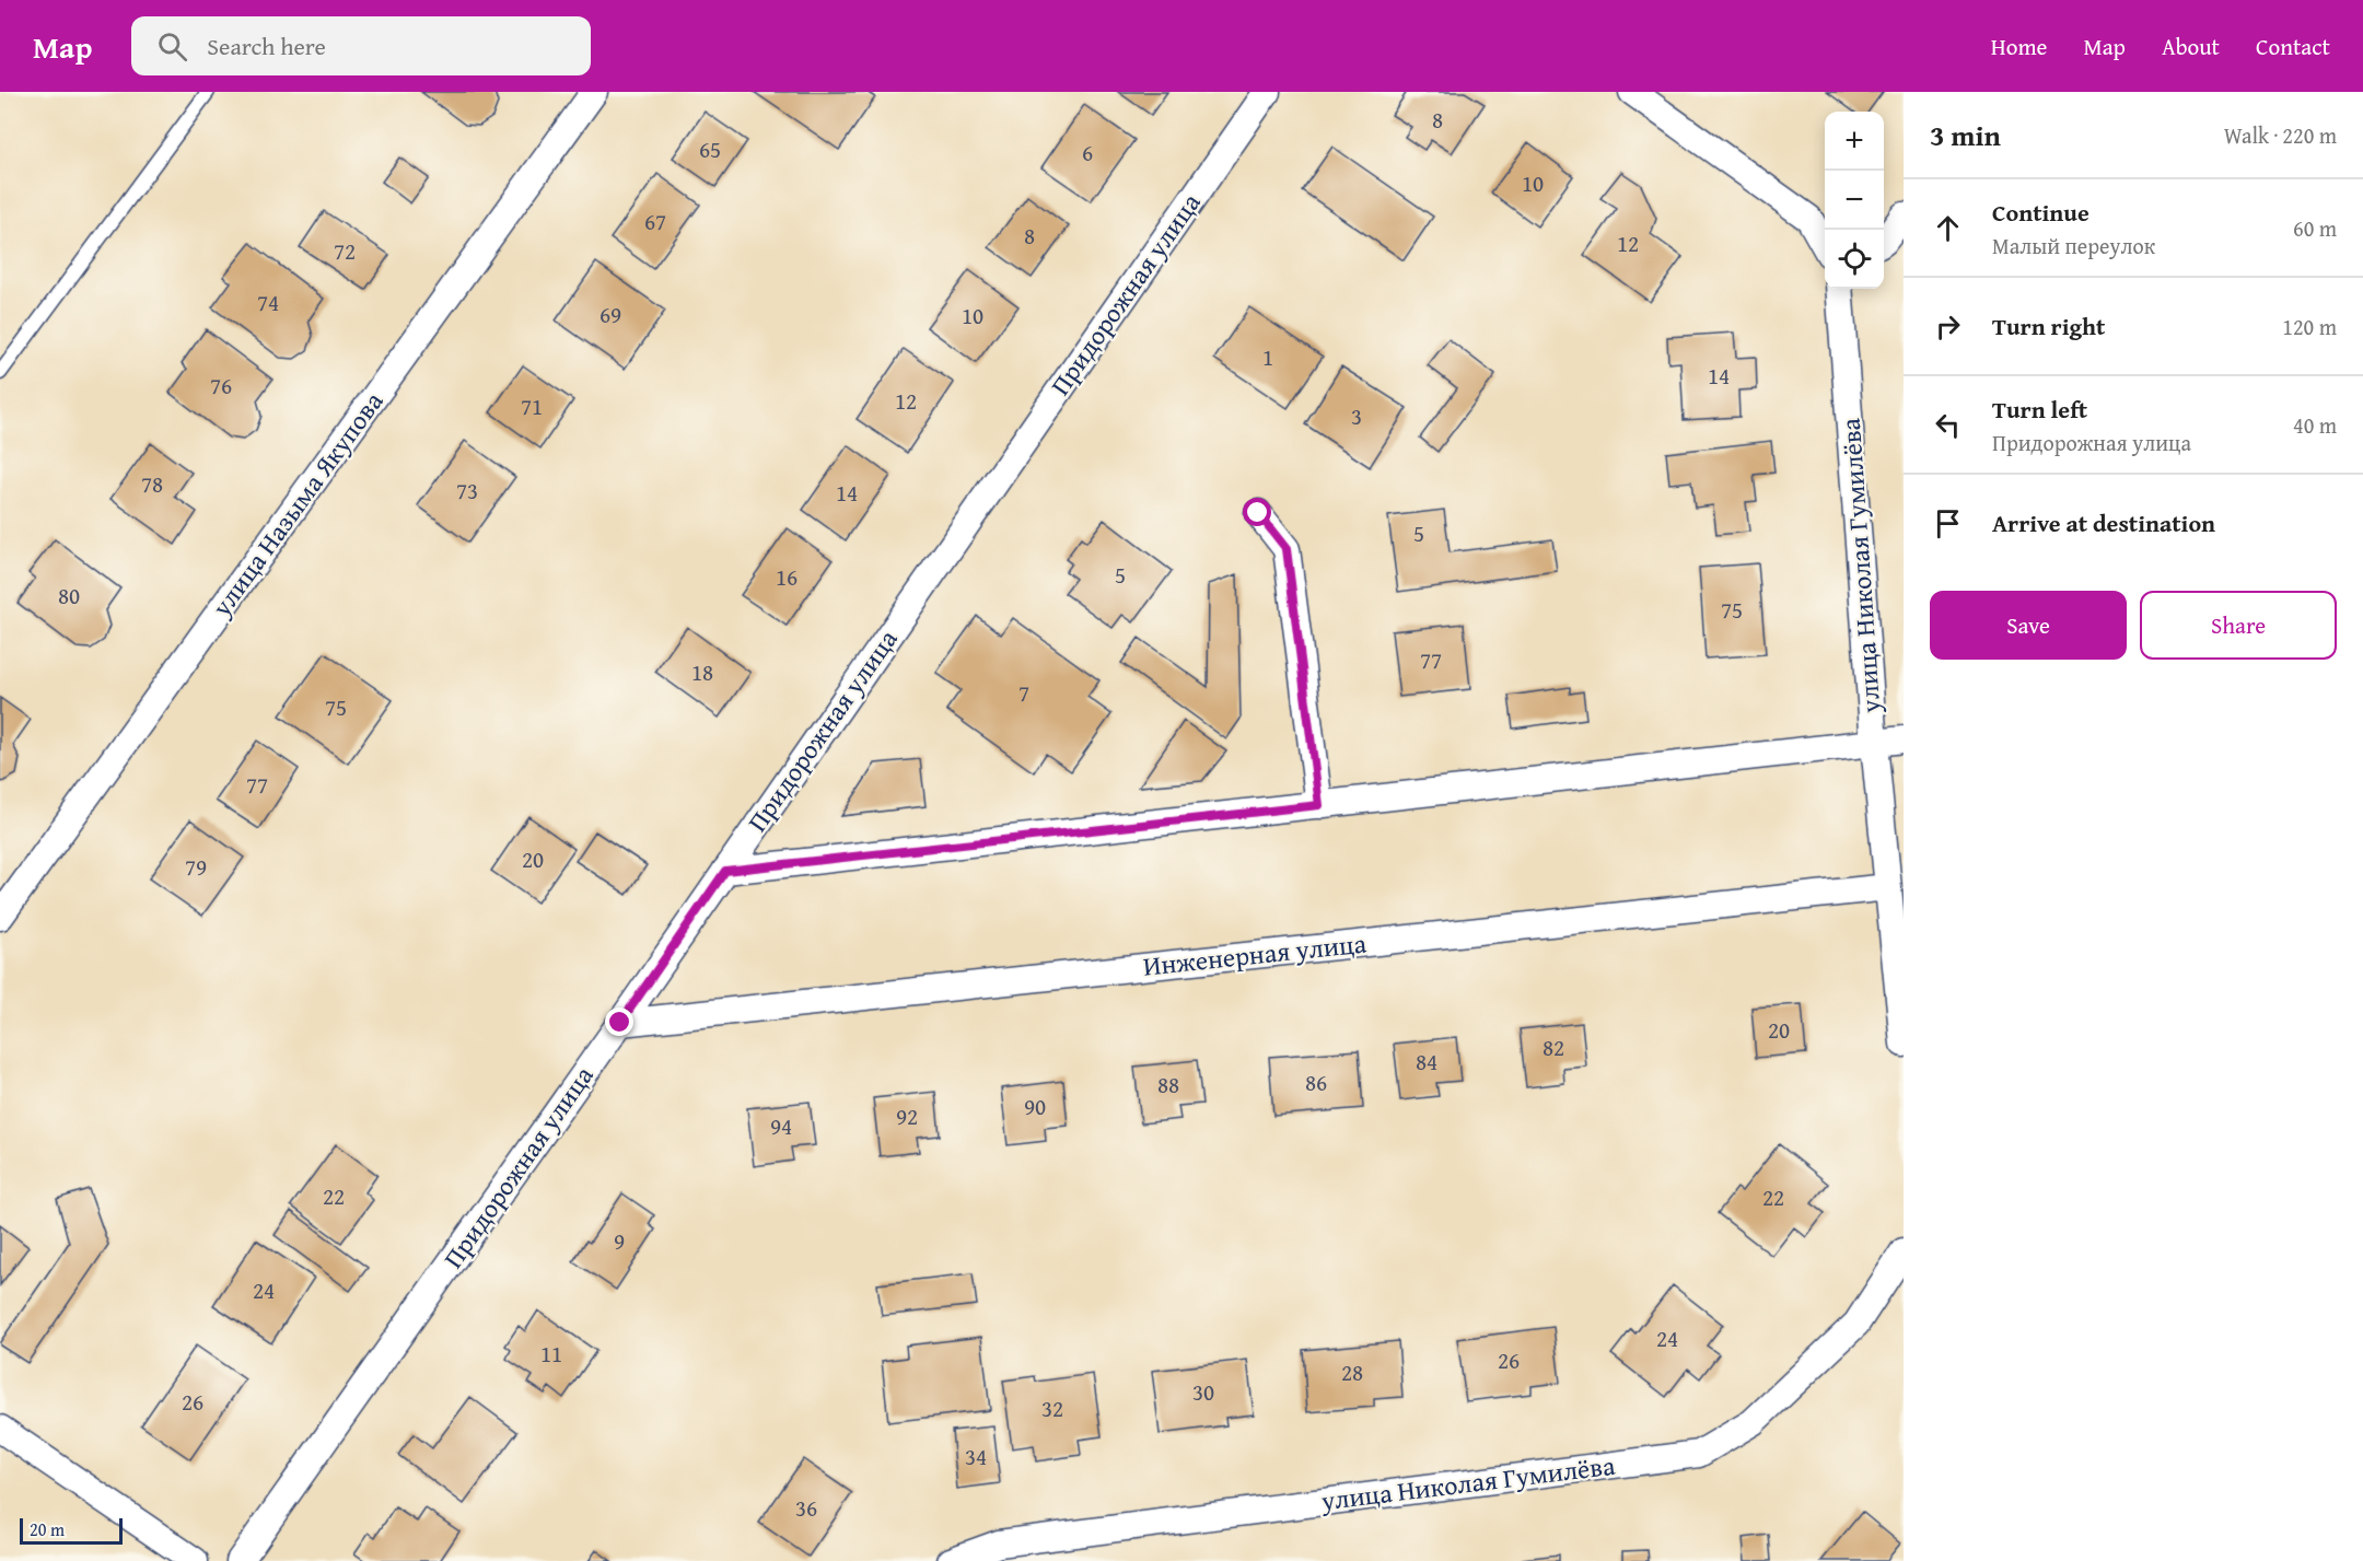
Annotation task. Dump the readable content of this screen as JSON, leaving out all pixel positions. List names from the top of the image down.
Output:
{
  "streets": {
    "street": [
      "Придорожная улица",
      "улица Назыма Якупова",
      "улица Николая Гумилёва",
      "Инженерная улица"
    ]
  },
  "crossings": [
    ["Придорожная улица", "Инженерная улица"],
    ["улица Николая Гумилёва", "Инженерная улица"]
  ],
  "house_numbers": [
    "8",
    "65",
    "6",
    "10",
    "67",
    "8",
    "12",
    "72",
    "74",
    "69",
    "10",
    "1",
    "14",
    "76",
    "12",
    "71",
    "3",
    "78",
    "73",
    "14",
    "5",
    "5",
    "16",
    "80",
    "75",
    "77",
    "18",
    "7",
    "75",
    "77",
    "20",
    "79",
    "20",
    "82",
    "84",
    "86",
    "88",
    "90",
    "92",
    "94",
    "22",
    "22",
    "9",
    "24",
    "24",
    "11",
    "26",
    "28",
    "30",
    "26",
    "32",
    "34",
    "36"
  ],
  "scale_bar": "20 m",
  "page": {
    "header": "Map",
    "search": "Search here",
    "nav": [
      "Home",
      "Map",
      "About",
      "Contact"
    ],
    "heading": ["3 min", "Walk · 220 m"],
    "map_buttons": ["+", "−"],
    "list": [
      ["Continue", "Малый переулок", "60 m"],
      ["Turn right", "120 m"],
      ["Turn left", "Придорожная улица", "40 m"],
      "Arrive at destination"
    ],
    "buttons": ["Save", "Share"],
    "scale": "20 m"
  }
}
